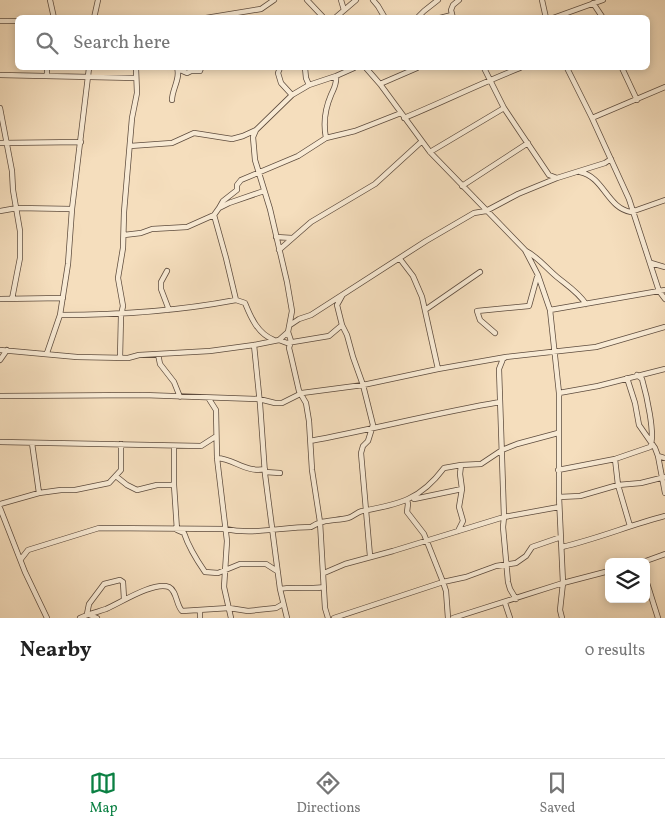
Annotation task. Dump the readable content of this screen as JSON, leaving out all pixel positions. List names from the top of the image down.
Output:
{
  "page": {
    "search": "Search here",
    "heading": ["Nearby", "0 results"],
    "nav": ["Map", "Directions", "Saved"]
  }
}
